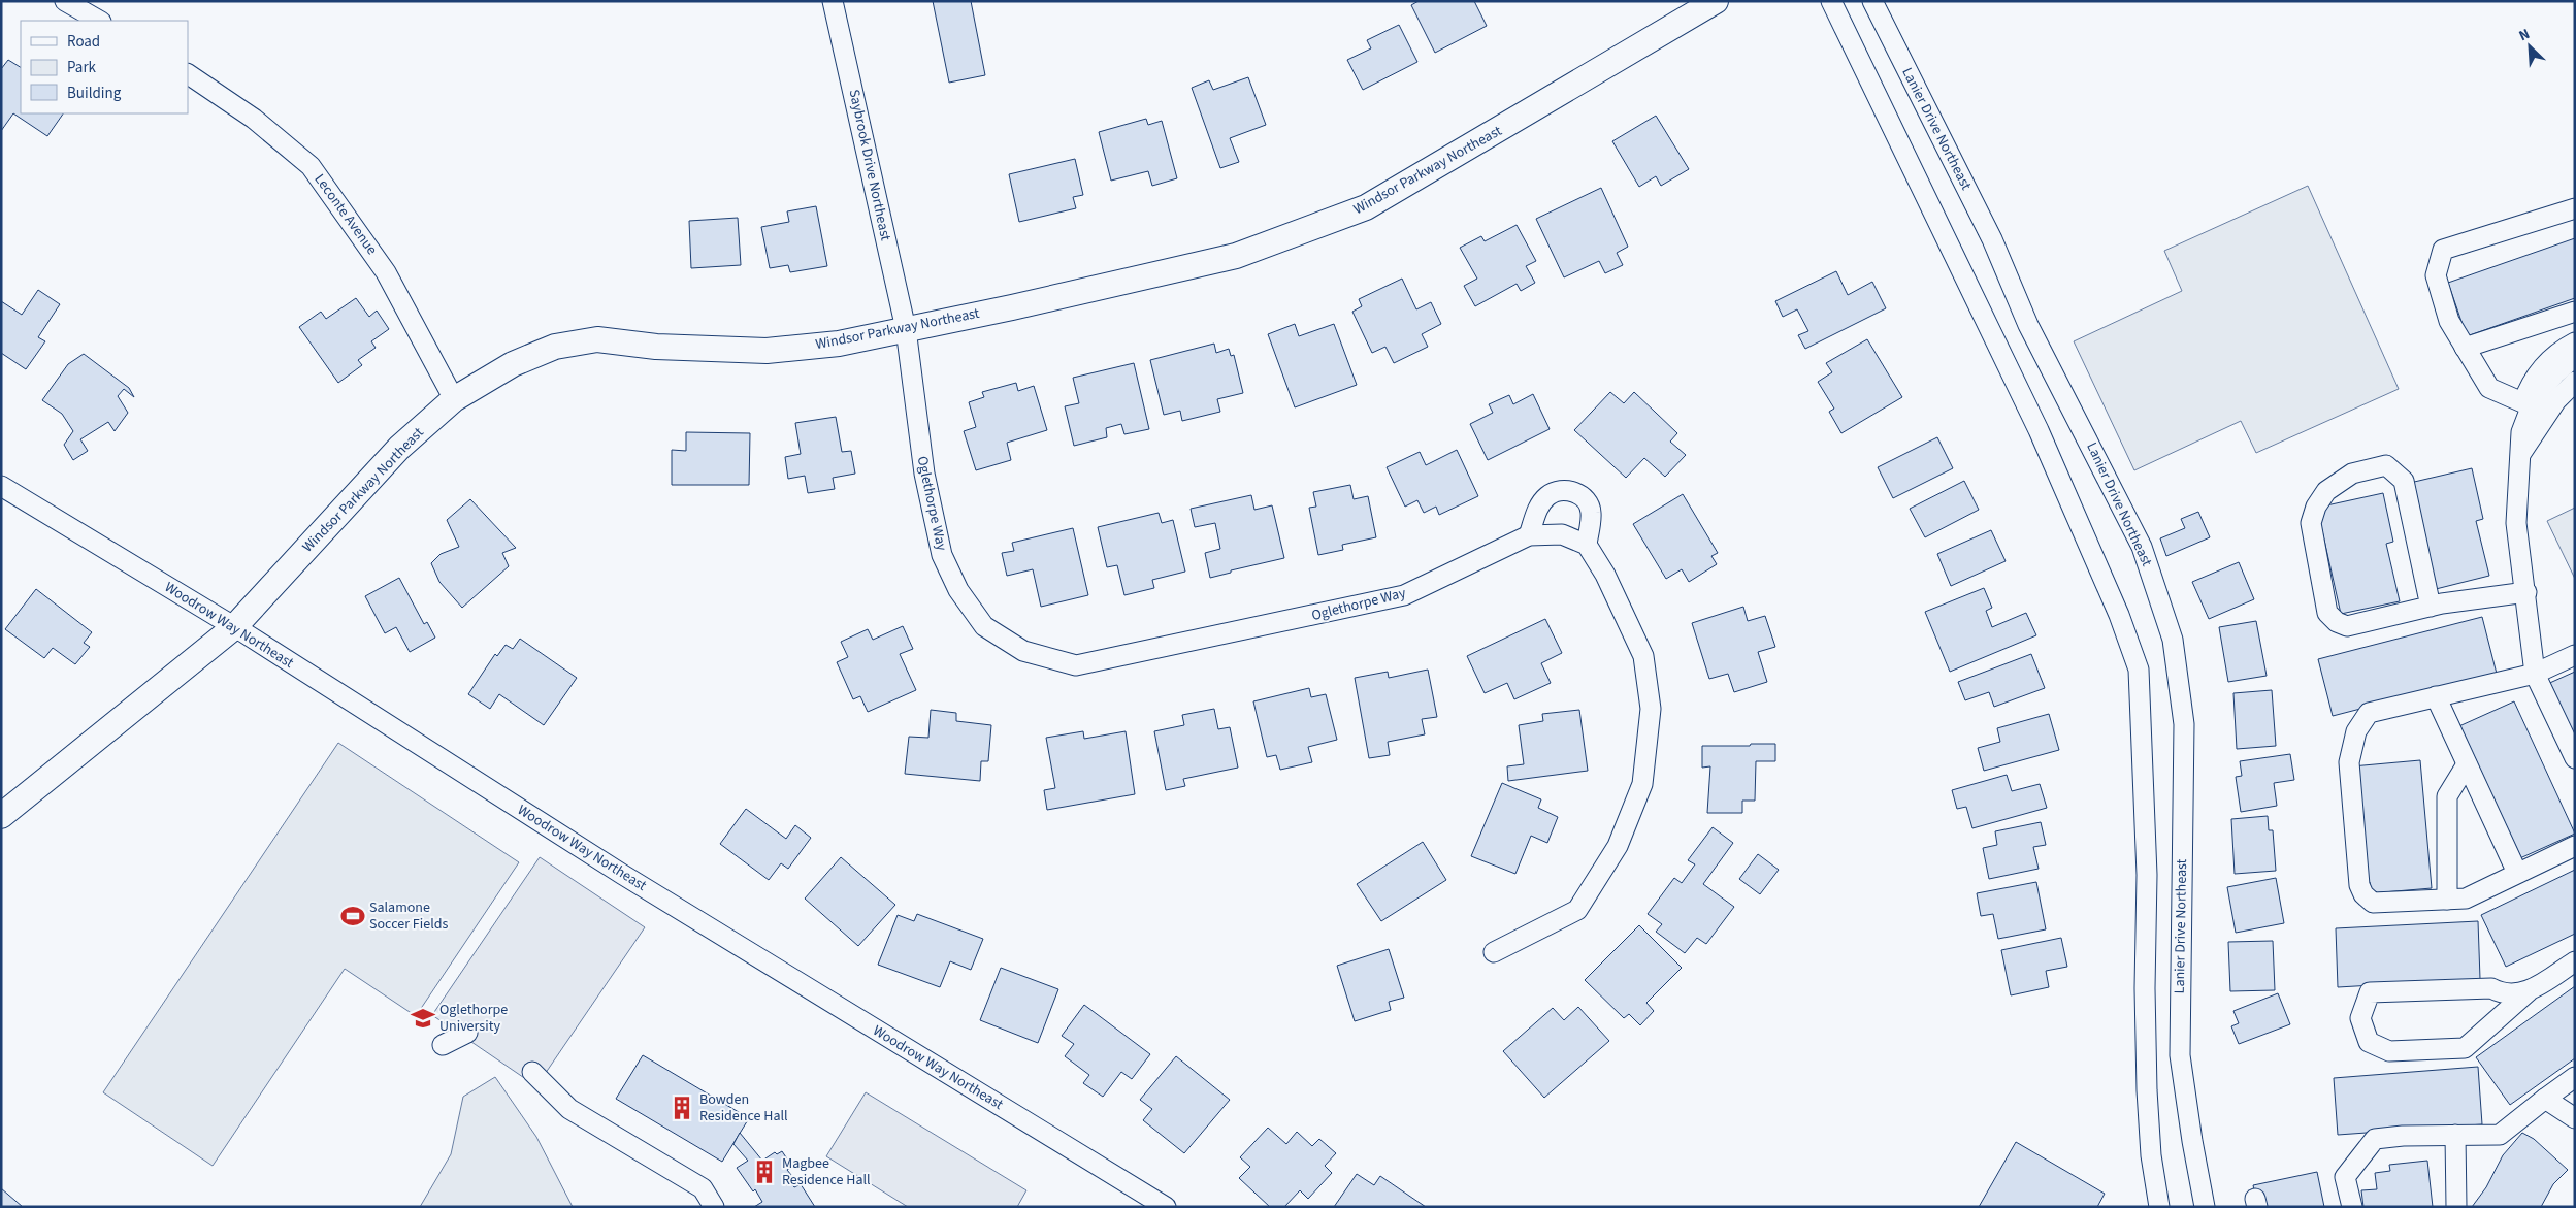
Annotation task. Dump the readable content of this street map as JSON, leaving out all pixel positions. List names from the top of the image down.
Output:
{
  "streets": {
    "street": [
      "Lanier Drive Northeast",
      "Saybrook Drive Northeast",
      "Windsor Parkway Northeast",
      "Leconte Avenue",
      "Oglethorpe Way",
      "Woodrow Way Northeast"
    ]
  },
  "crossings": [
    ["Saybrook Drive Northeast", "Windsor Parkway Northeast"],
    ["Saybrook Drive Northeast", "Oglethorpe Way"],
    ["Windsor Parkway Northeast", "Leconte Avenue"],
    ["Windsor Parkway Northeast", "Oglethorpe Way"],
    ["Windsor Parkway Northeast", "Woodrow Way Northeast"]
  ],
  "places": {
    "sports": ["Salamone Soccer Fields"],
    "school or university": ["Oglethorpe University"],
    "building": ["Bowden Residence Hall", "Magbee Residence Hall"]
  },
  "legend": ["Road", "Park", "Building"],
  "north": "top left"
}
